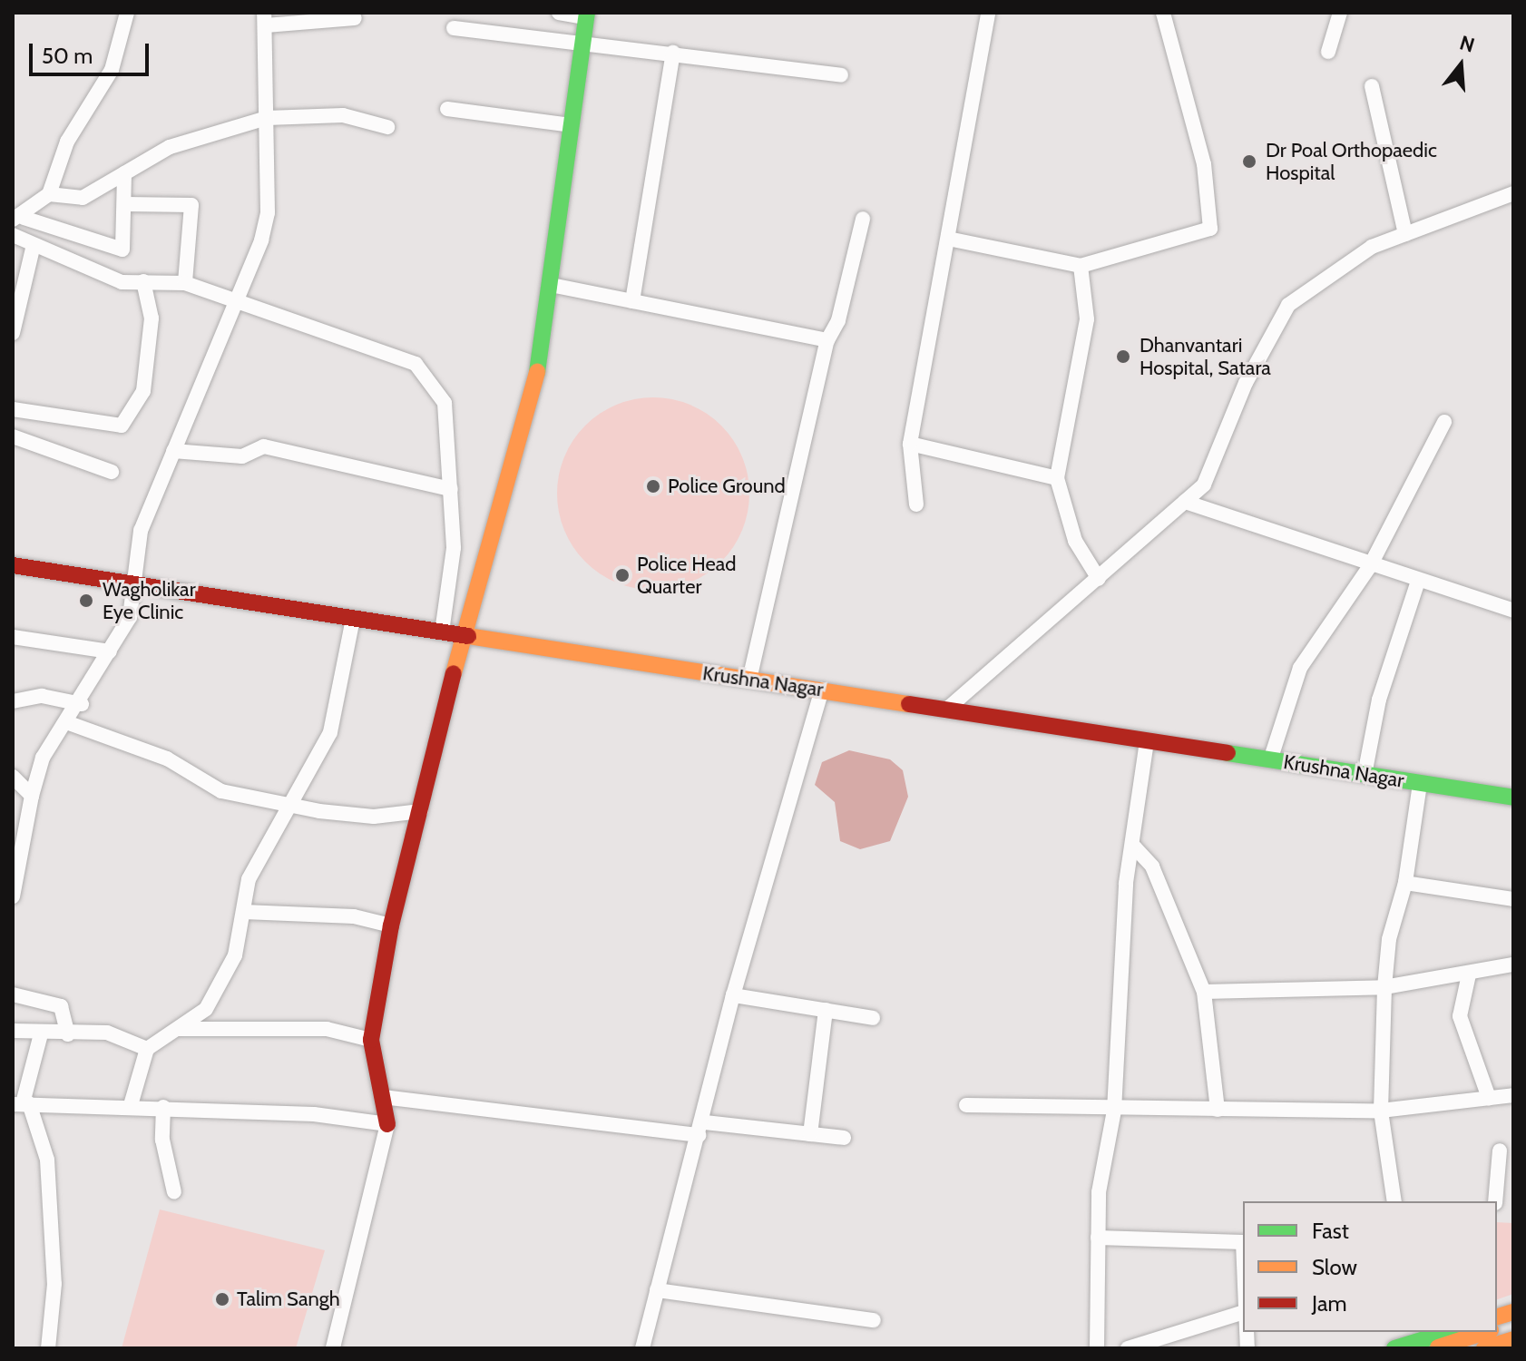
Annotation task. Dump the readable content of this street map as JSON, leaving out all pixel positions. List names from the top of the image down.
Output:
{
  "streets": {
    "main road": ["Krushna Nagar"]
  },
  "places": [
    "Dr Poal Orthopaedic Hospital",
    "Dhanvantari Hospital, Satara",
    "Police Ground",
    "Police Head Quarter",
    "Wagholikar Eye Clinic",
    "Talim Sangh"
  ],
  "legend": ["Fast", "Slow", "Jam"],
  "scale_bar": "50 m",
  "north": "top"
}
